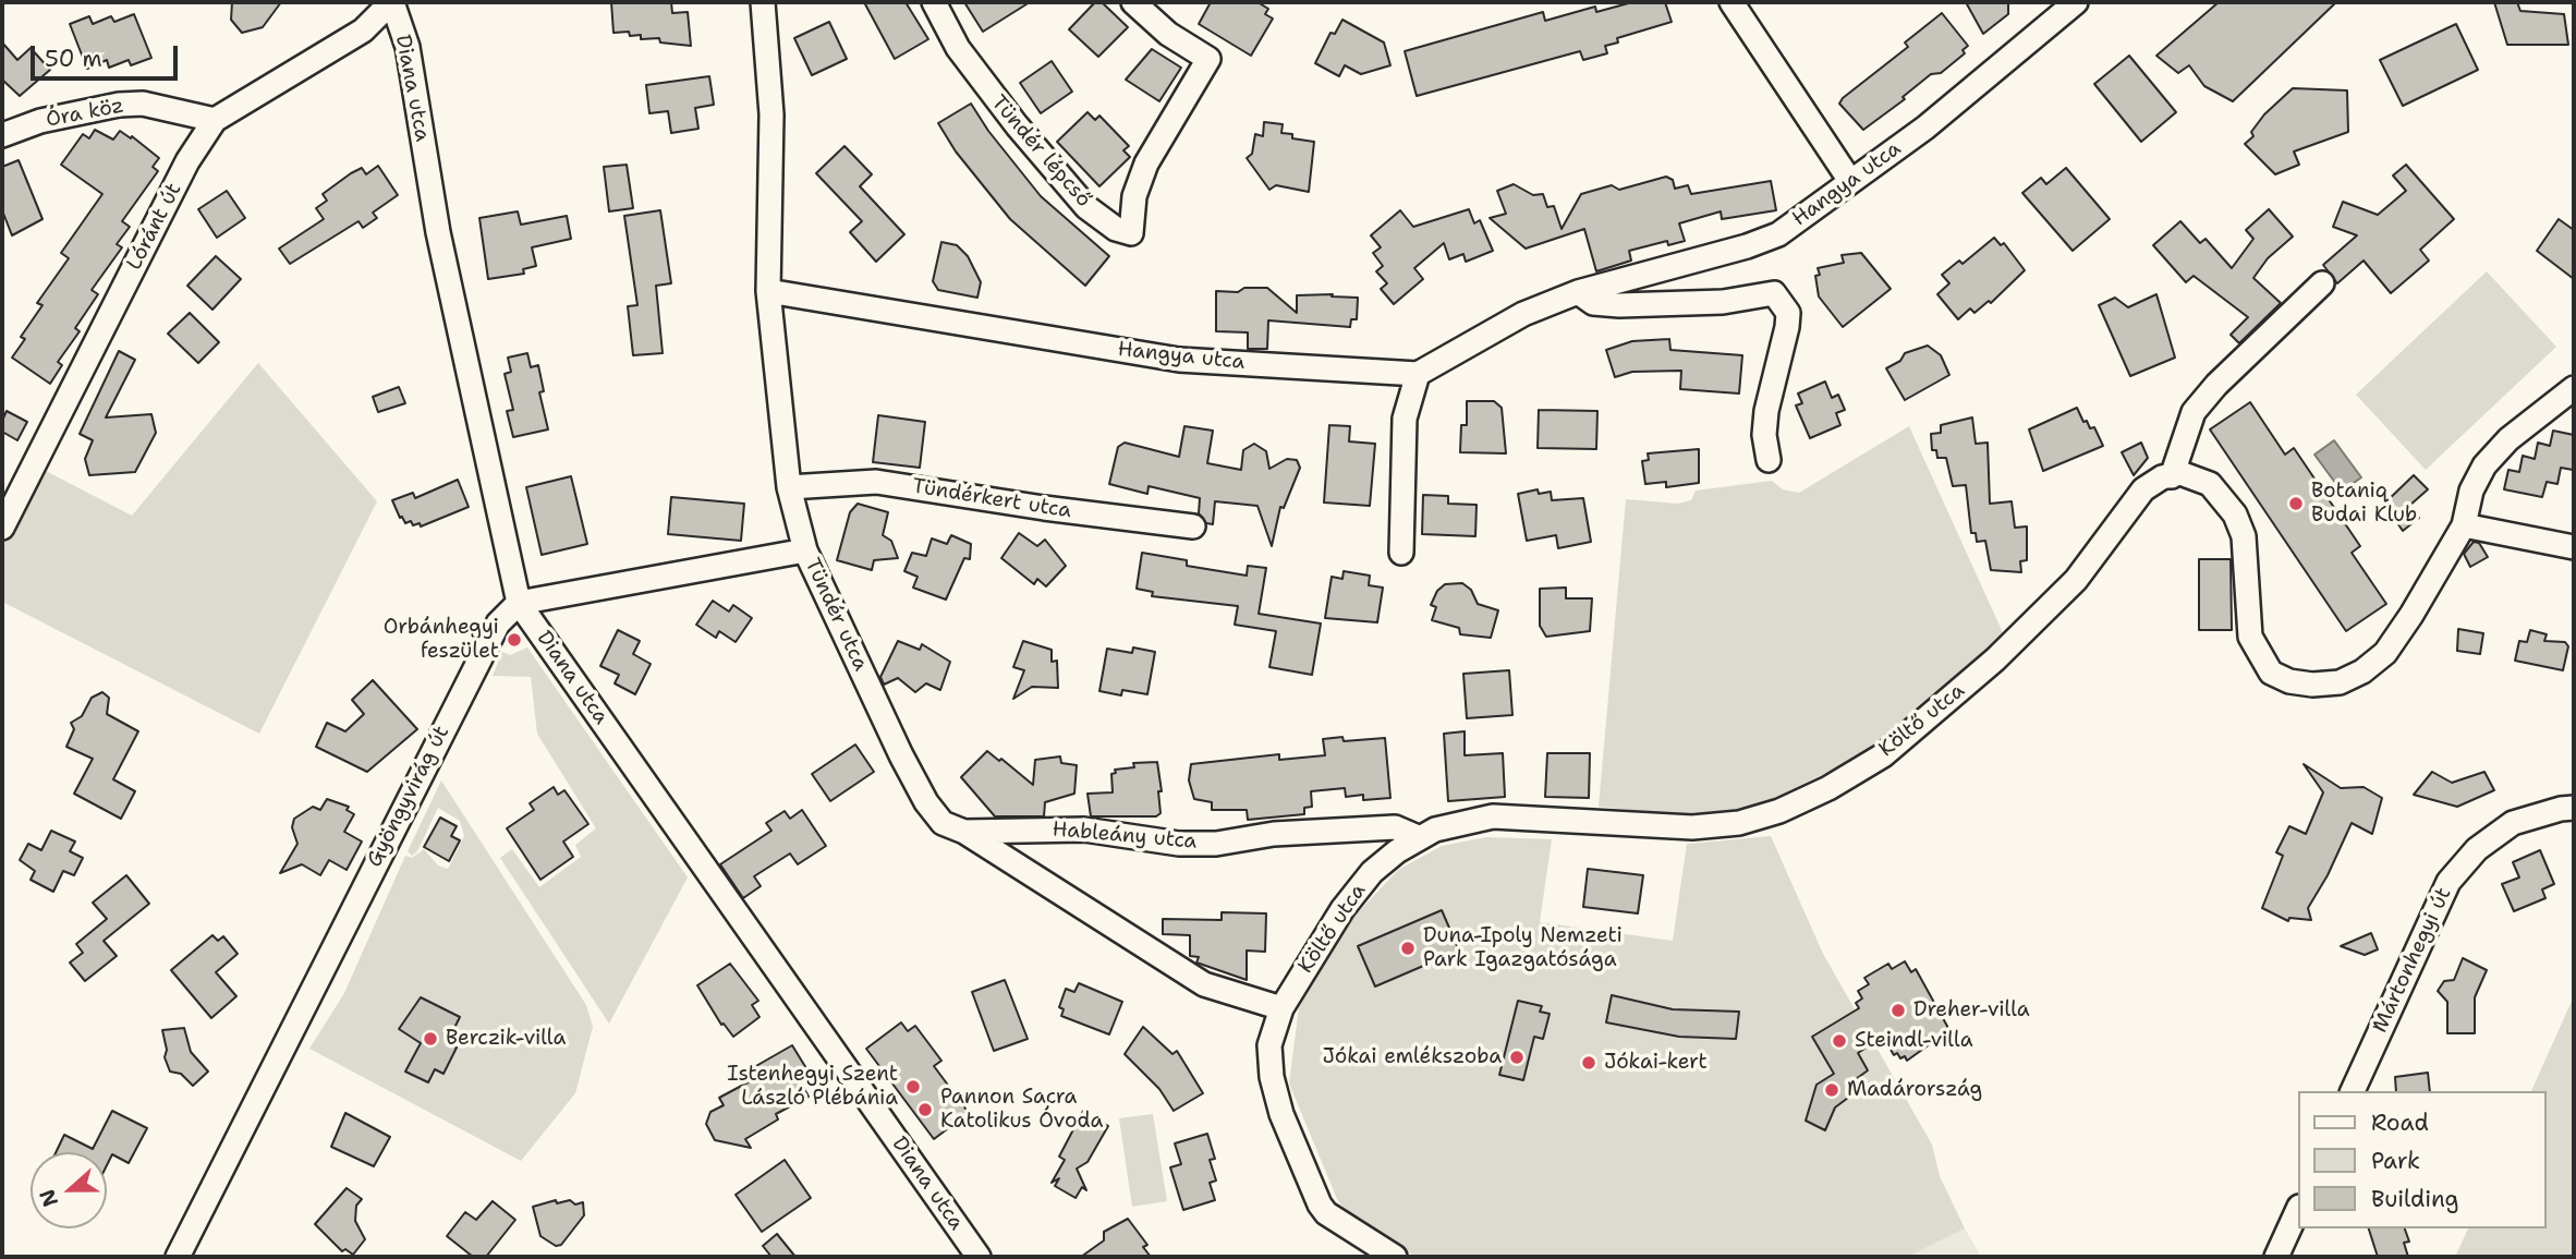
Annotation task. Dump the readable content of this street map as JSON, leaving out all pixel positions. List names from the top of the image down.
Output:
{
  "streets": {
    "street": [
      "Diana utca",
      "Óra köz",
      "Tündér lépcső",
      "Hangya utca",
      "Lóránt út",
      "Tündérkert utca",
      "Tündér utca",
      "Költő utca",
      "Gyöngyvirág út",
      "Hableány utca",
      "Mártonhegyi út"
    ]
  },
  "crossings": [
    ["Diana utca", "Lóránt út"],
    ["Diana utca", "Gyöngyvirág út"],
    ["Óra köz", "Lóránt út"],
    ["Hangya utca", "Tündér utca"],
    ["Tündérkert utca", "Tündér utca"],
    ["Tündér utca", "Költő utca"],
    ["Tündér utca", "Hableány utca"],
    ["Költő utca", "Hableány utca"]
  ],
  "places": [
    "Botaniq Budai Klub",
    "Orbánhegyi feszület",
    "Duna-Ipoly Nemzeti Park Igazgatósága",
    "Dreher-villa",
    "Berczik-villa",
    "Steindl-villa",
    "Jókai emlékszoba",
    "Jókai-kert",
    "Istenhegyi Szent László Plébánia",
    "Madárország",
    "Pannon Sacra Katolikus Óvoda"
  ],
  "legend": ["Road", "Park", "Building"],
  "scale_bar": "50 m",
  "north": "left"
}
